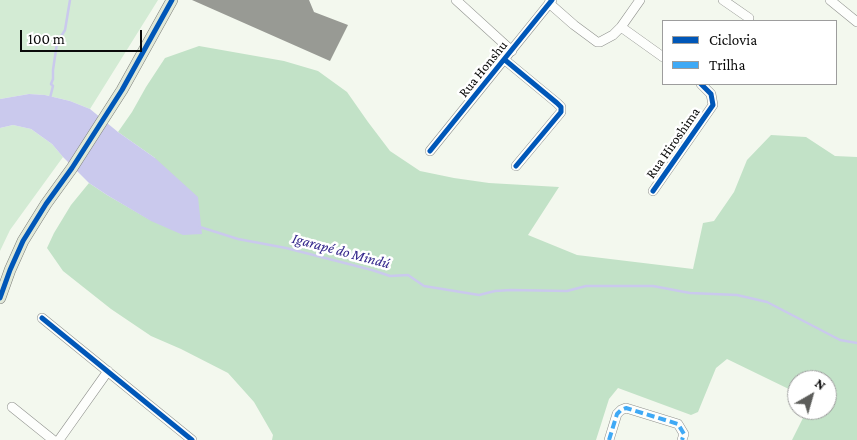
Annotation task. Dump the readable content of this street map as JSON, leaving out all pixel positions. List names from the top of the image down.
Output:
{
  "streets": {
    "street": ["Rua Honshu", "Rua Hiroshima"]
  },
  "water": ["Igarapé do Mindú"],
  "legend": ["Ciclovia", "Trilha"],
  "scale_bar": "100 m",
  "north": "top right"
}
